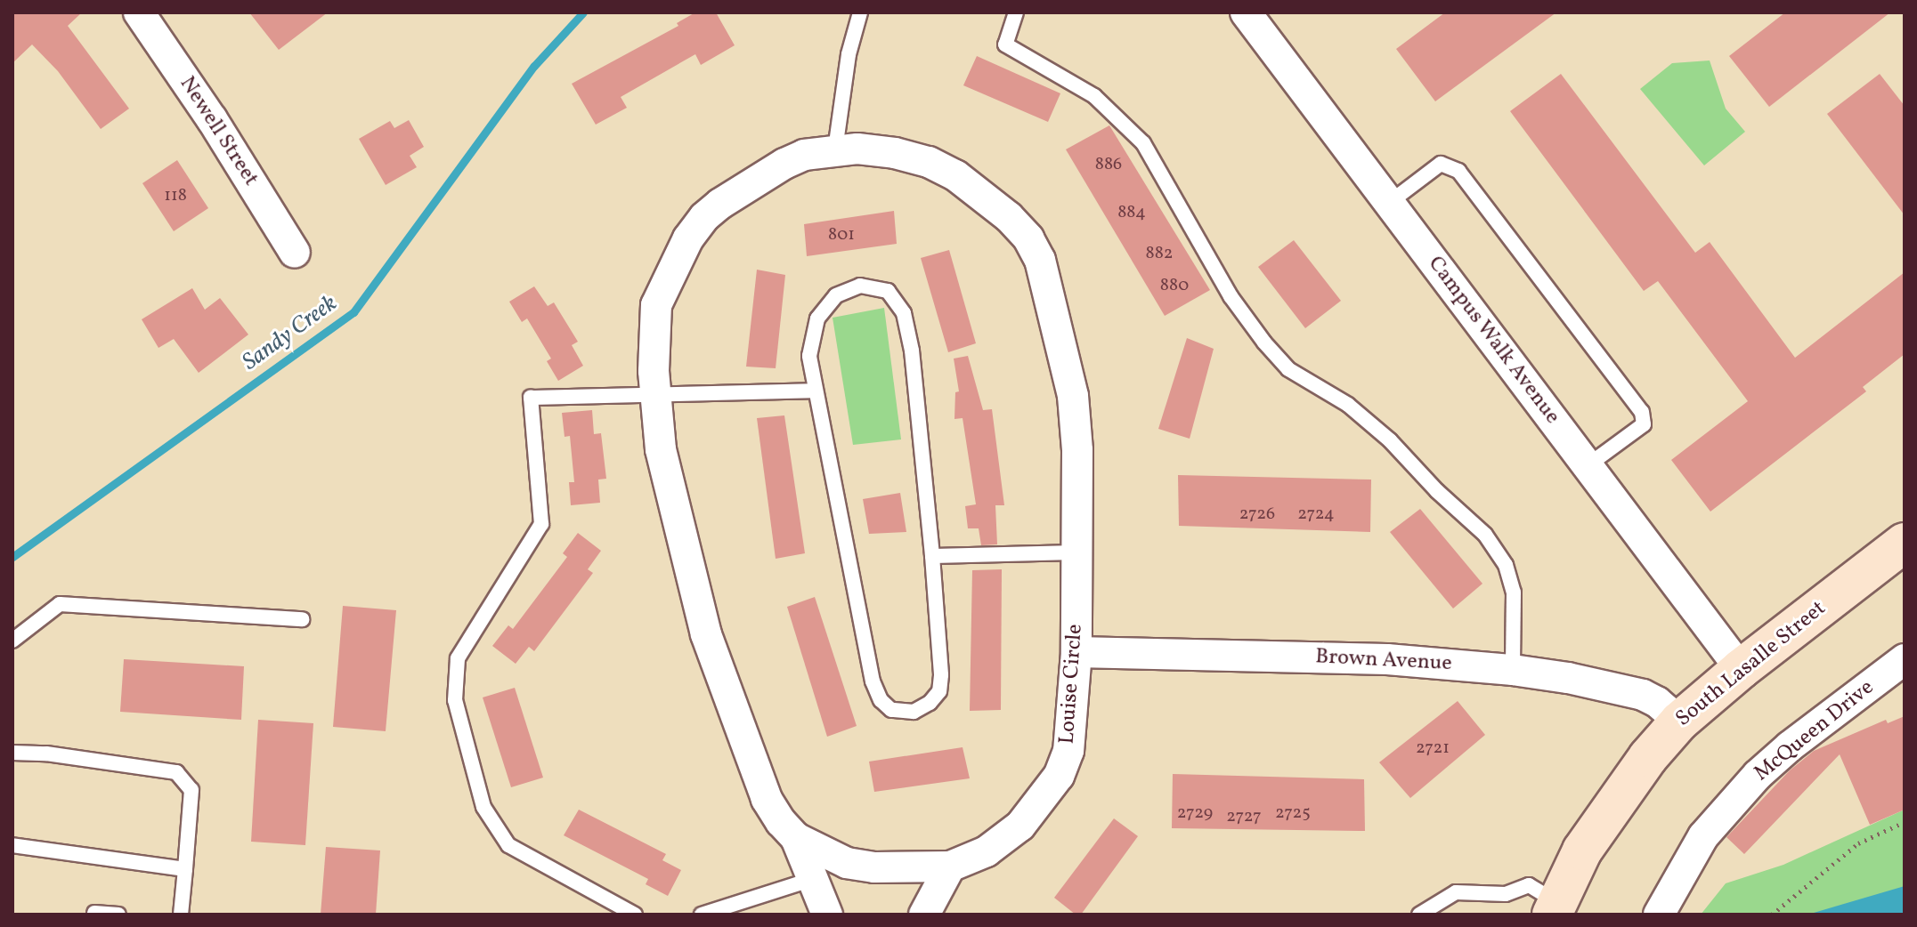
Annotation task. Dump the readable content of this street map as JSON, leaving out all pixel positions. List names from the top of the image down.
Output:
{
  "streets": {
    "street": [
      "Newell Street",
      "Campus Walk Avenue",
      "Brown Avenue",
      "South Lasalle Street",
      "Louise Circle",
      "McQueen Drive"
    ]
  },
  "crossings": [
    ["Campus Walk Avenue", "South Lasalle Street"],
    ["Brown Avenue", "South Lasalle Street"],
    ["Brown Avenue", "Louise Circle"]
  ],
  "water": ["Sandy Creek"],
  "house_numbers": [
    "886",
    "118",
    "884",
    "801",
    "882",
    "880",
    "2726",
    "2724",
    "2721",
    "2729",
    "2725",
    "2727"
  ]
}
